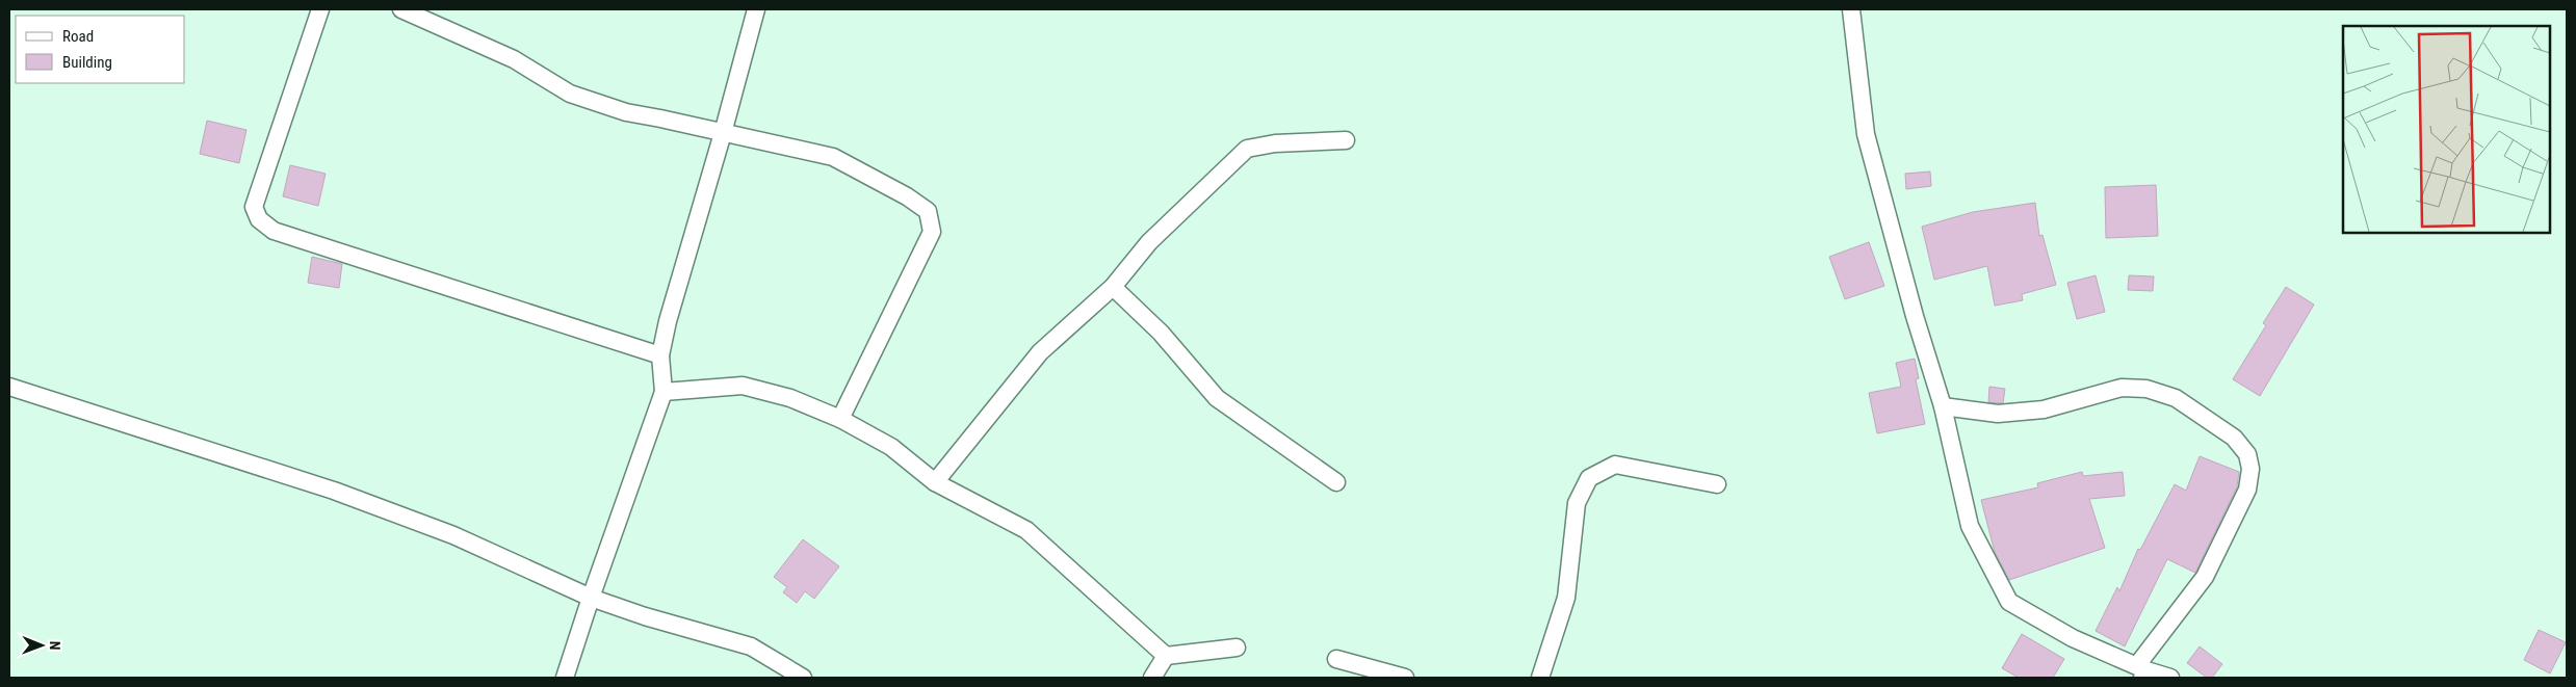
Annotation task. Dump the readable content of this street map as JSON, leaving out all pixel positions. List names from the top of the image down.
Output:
{
  "legend": ["Road", "Building"],
  "north": "right"
}
